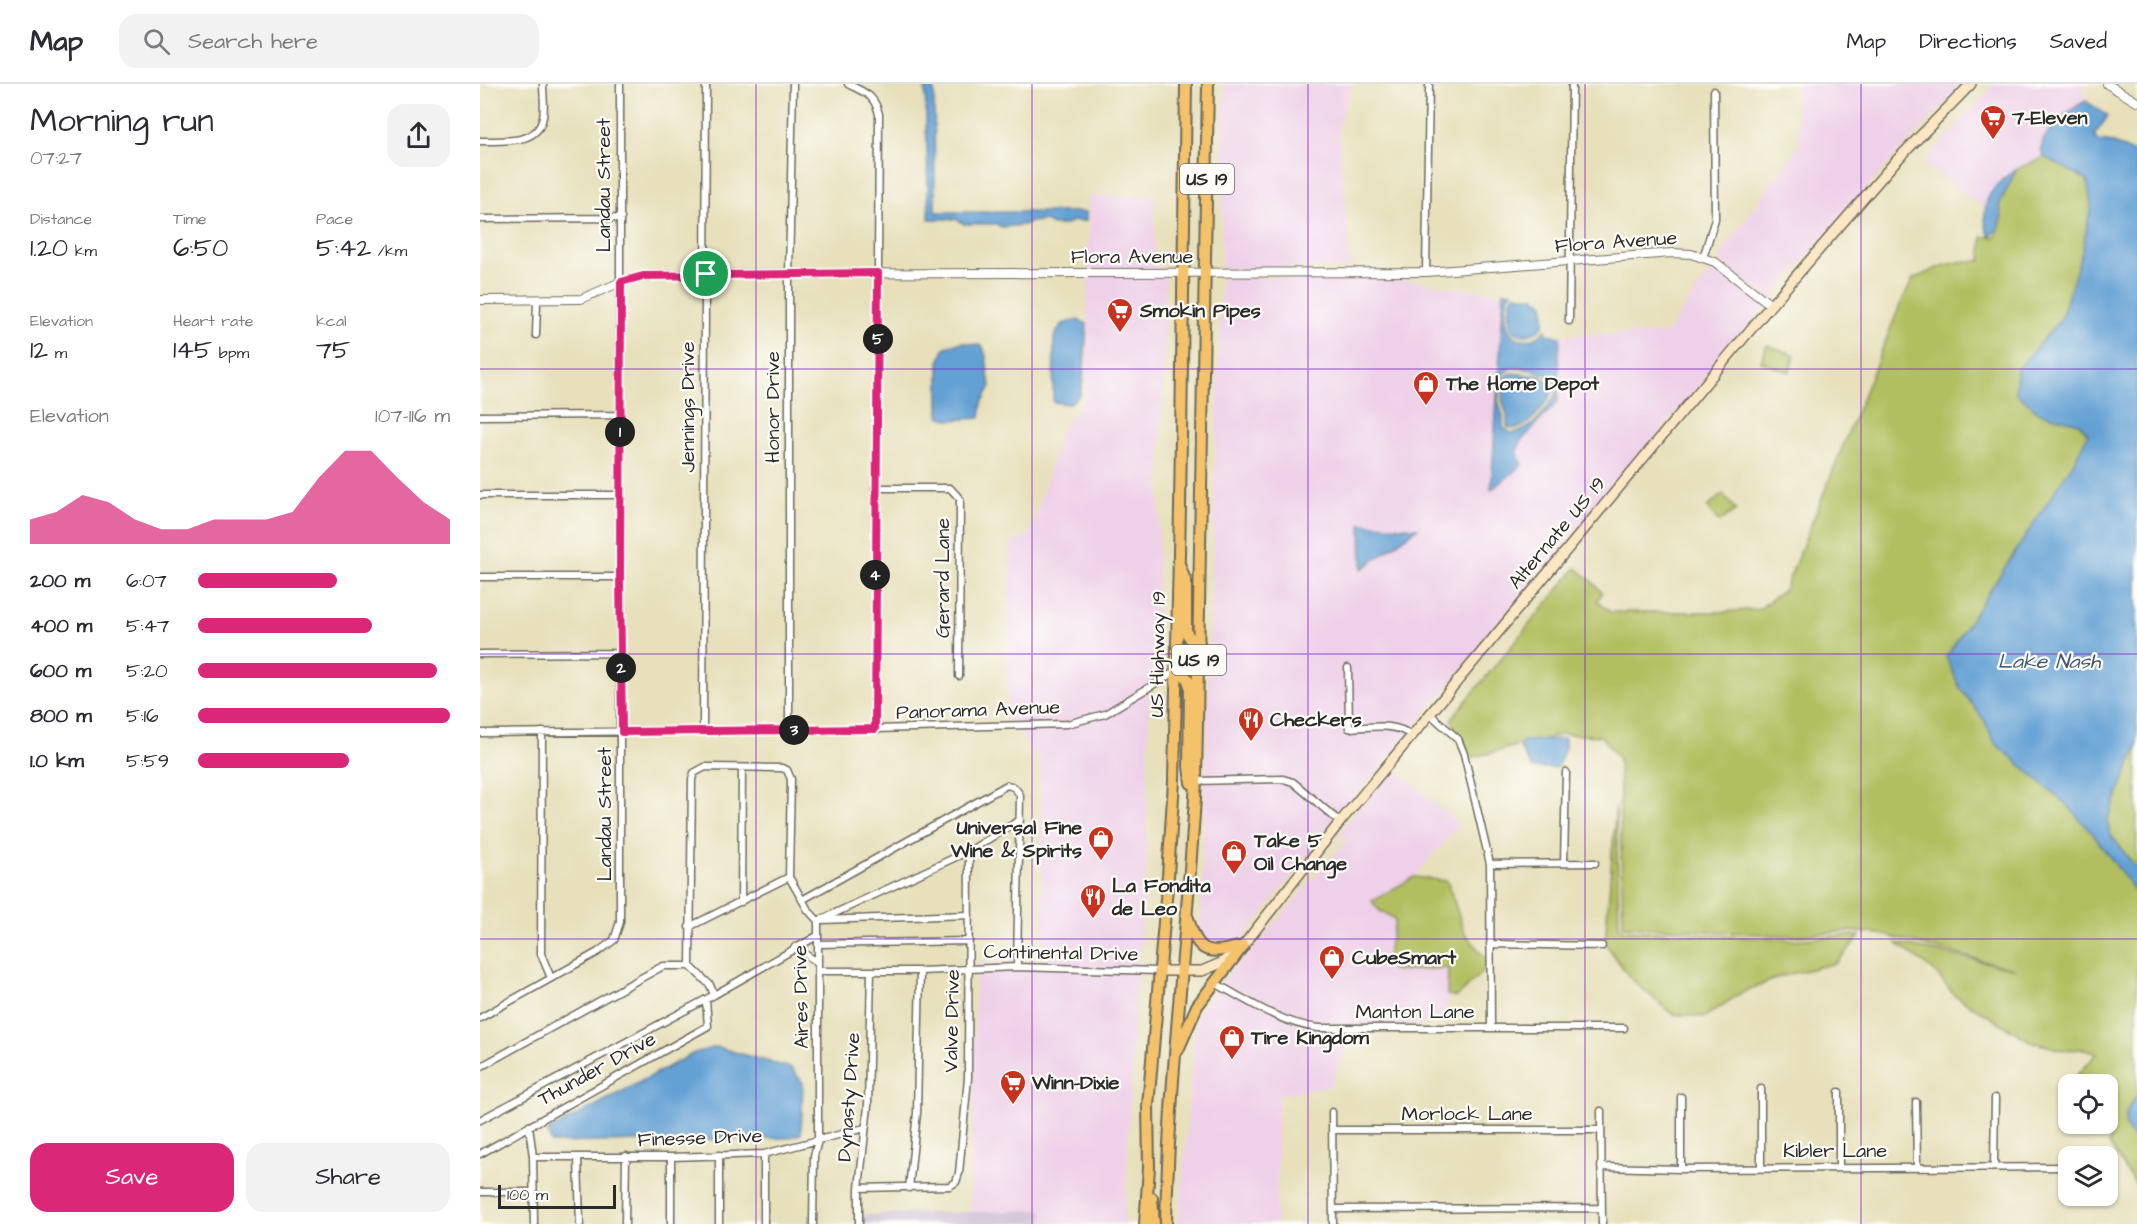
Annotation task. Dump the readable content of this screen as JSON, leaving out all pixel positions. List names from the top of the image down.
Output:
{
  "streets": {
    "highway": ["US 19", "US Highway 19"],
    "main road": ["Alternate US 19"],
    "street": [
      "Landau Street",
      "Flora Avenue",
      "Jennings Drive",
      "Honor Drive",
      "Gerard Lane",
      "Panorama Avenue",
      "Continental Drive",
      "Aires Drive",
      "Manton Lane",
      "Valve Drive",
      "Thunder Drive",
      "Dynasty Drive",
      "Morlock Lane",
      "Finesse Drive",
      "Kibler Lane"
    ]
  },
  "crossings": [
    ["Landau Street", "Flora Avenue"],
    ["Landau Street", "Panorama Avenue"],
    ["Flora Avenue", "Jennings Drive"],
    ["Flora Avenue", "Honor Drive"],
    ["Flora Avenue", "Alternate US 19"],
    ["Flora Avenue", "US Highway 19"],
    ["Jennings Drive", "Panorama Avenue"],
    ["Honor Drive", "Panorama Avenue"],
    ["Alternate US 19", "US Highway 19"],
    ["Alternate US 19", "Continental Drive"],
    ["US Highway 19", "Panorama Avenue"],
    ["US Highway 19", "Continental Drive"],
    ["Continental Drive", "Aires Drive"],
    ["Continental Drive", "Valve Drive"],
    ["Continental Drive", "Dynasty Drive"],
    ["Aires Drive", "Finesse Drive"],
    ["Dynasty Drive", "Finesse Drive"]
  ],
  "water": ["Lake Nash"],
  "places": {
    "supermarket": ["7-Eleven", "Smokin Pipes", "Winn-Dixie"],
    "shop": [
      "The Home Depot",
      "Universal Fine Wine & Spirits",
      "Take 5 Oil Change",
      "CubeSmart",
      "Tire Kingdom"
    ],
    "restaurant": ["Checkers", "La Fondita de Leo"]
  },
  "scale_bar": "100 m",
  "page": {
    "header": "Map",
    "search": "Search here",
    "nav": ["Map", "Directions", "Saved"],
    "heading": ["Morning run", "07:27"],
    "stats": [
      ["Distance", "1.20 km"],
      ["Time", "6:50"],
      ["Pace", "5:42 /km"],
      ["Elevation", "12 m"],
      ["Heart rate", "145 bpm"],
      ["kcal", "75"]
    ],
    "pins": [
      "5",
      "1",
      "4",
      "2",
      "3"
    ],
    "chart": ["Elevation", "107–116 m"],
    "list": [
      {
        "name": "200 m",
        "note": "6:07"
      },
      {
        "name": "400 m",
        "note": "5:47"
      },
      {
        "name": "600 m",
        "note": "5:20"
      },
      {
        "name": "800 m",
        "note": "5:16"
      },
      {
        "name": "1.0 km",
        "note": "5:59"
      }
    ],
    "buttons": ["Save", "Share"],
    "scale": "100 m"
  }
}
